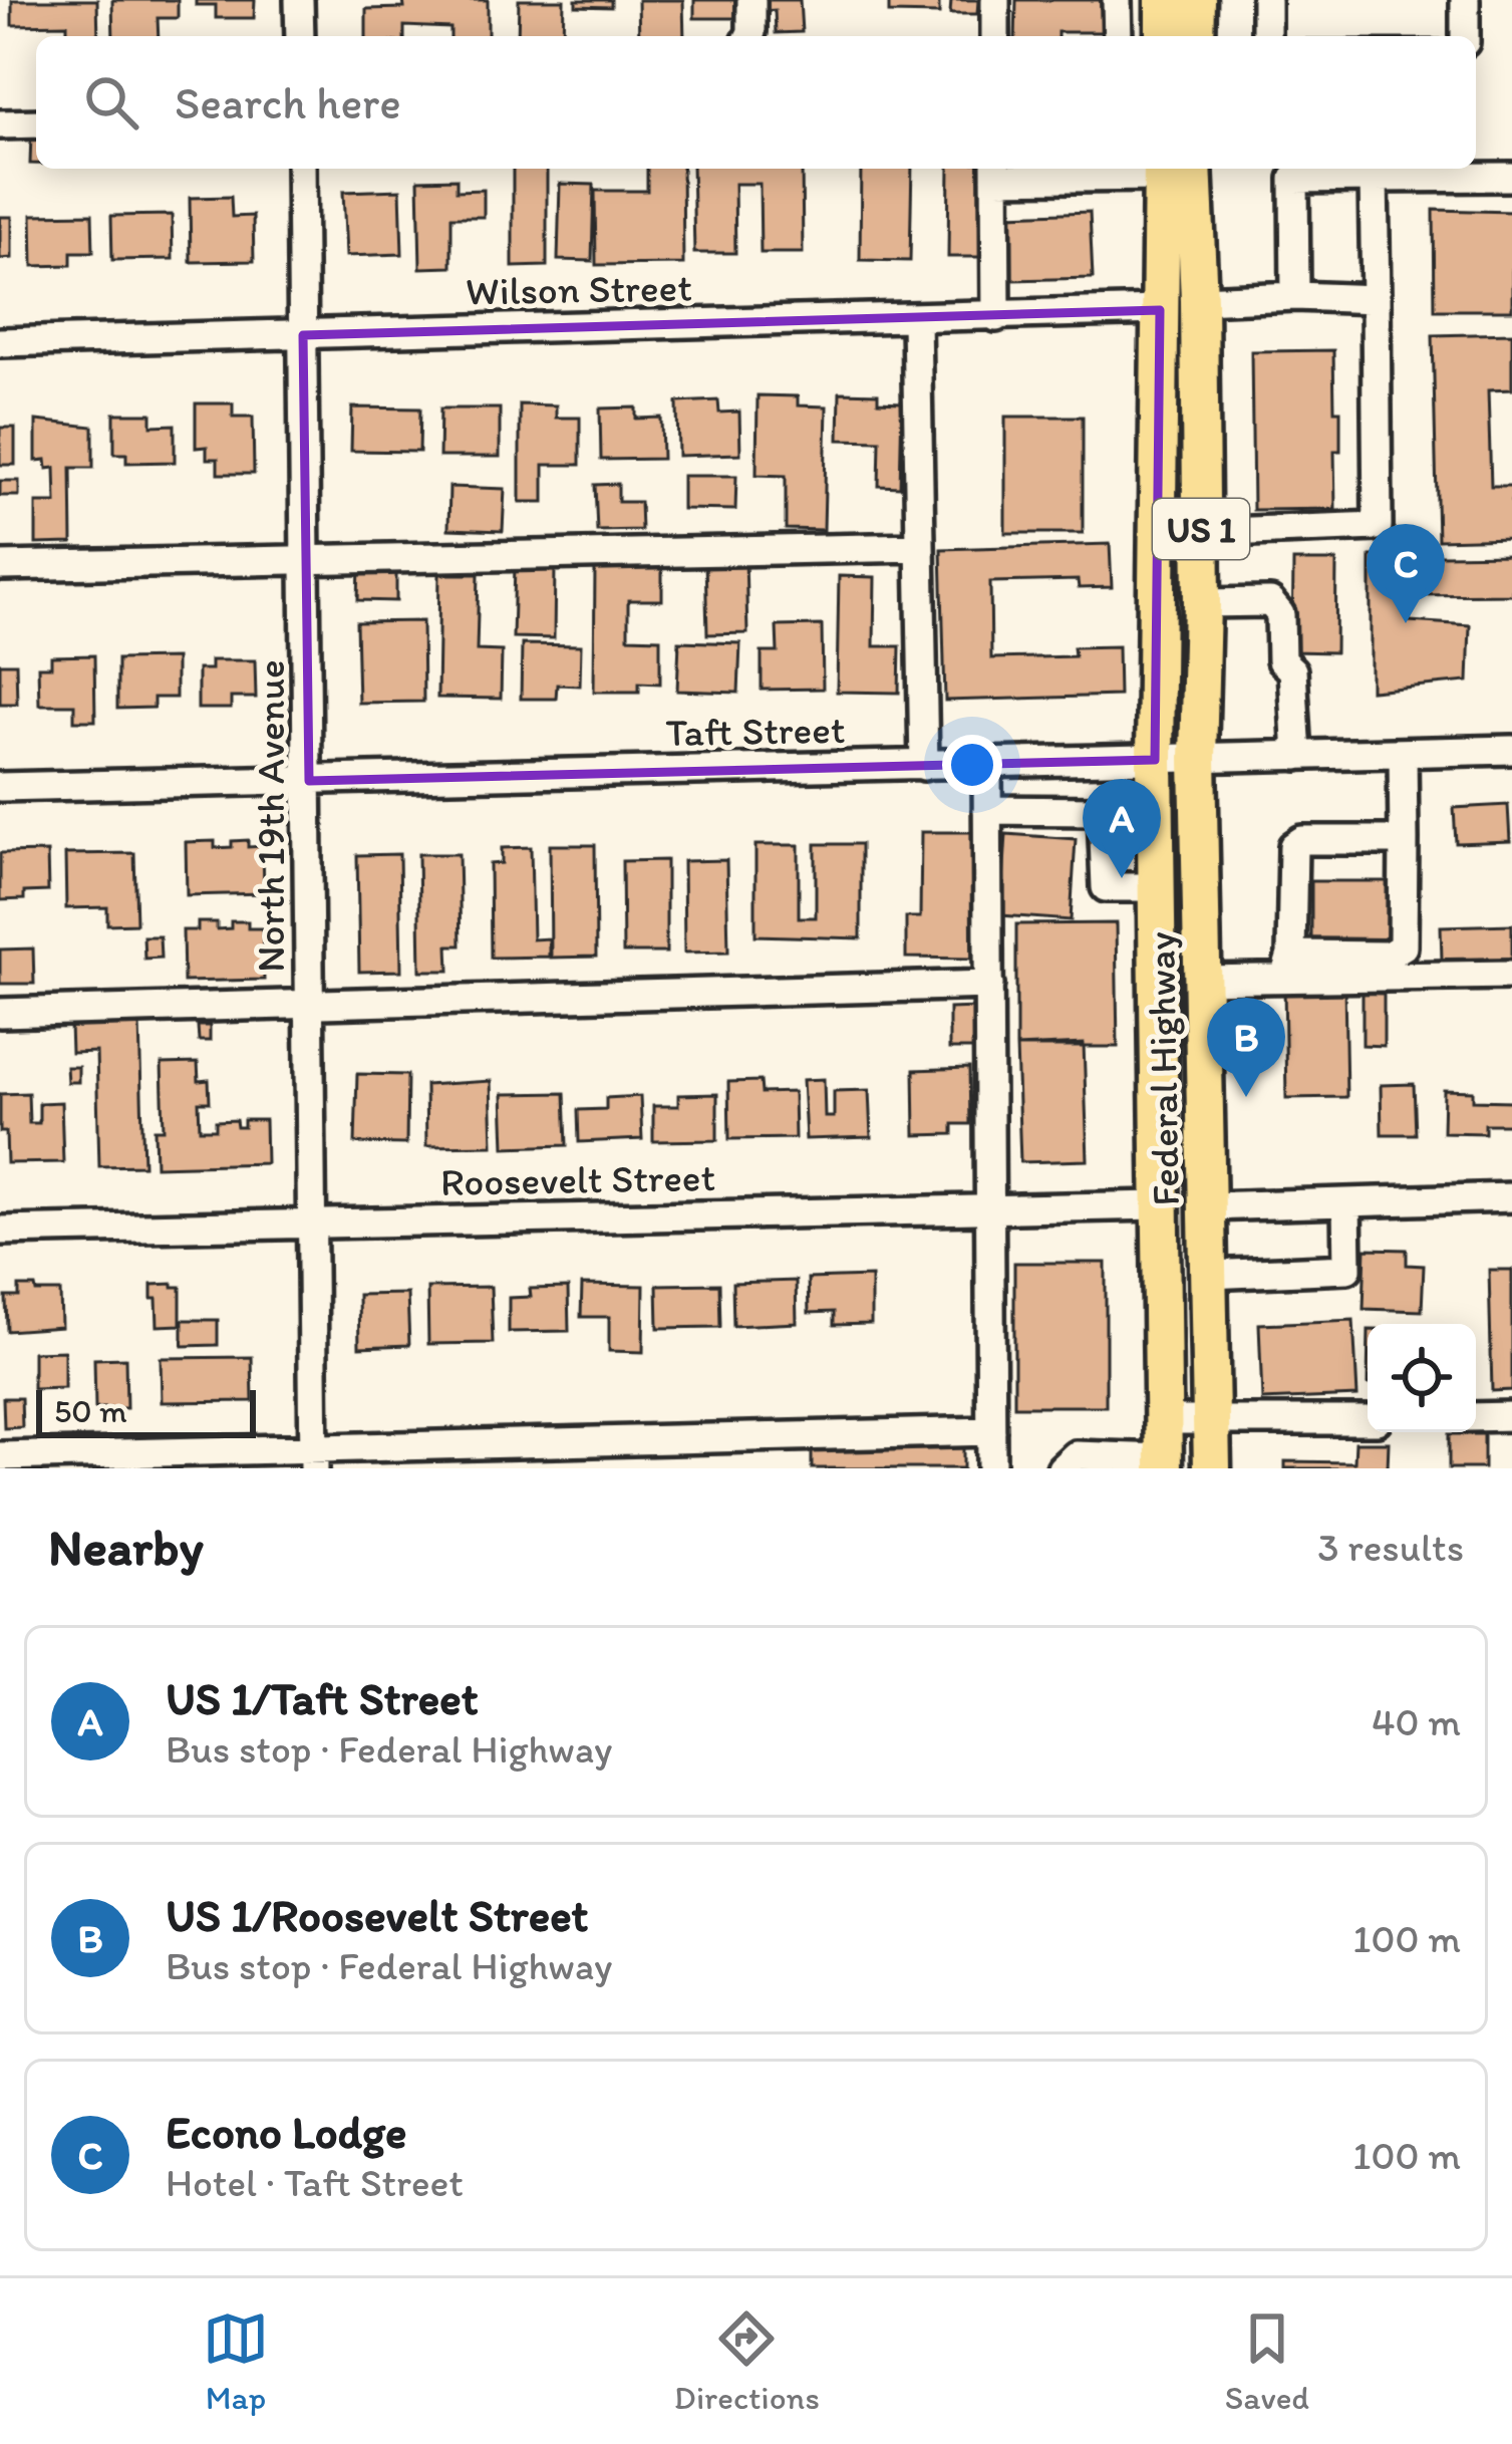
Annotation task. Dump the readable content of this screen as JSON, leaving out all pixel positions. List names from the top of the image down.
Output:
{
  "streets": {
    "main road": ["US 1", "Federal Highway"],
    "street": [
      "Wilson Street",
      "Taft Street",
      "North 19th Avenue",
      "Roosevelt Street"
    ]
  },
  "crossings": [
    ["Wilson Street", "North 19th Avenue"],
    ["Wilson Street", "Federal Highway"],
    ["Taft Street", "North 19th Avenue"],
    ["Taft Street", "Federal Highway"],
    ["North 19th Avenue", "Roosevelt Street"],
    ["Federal Highway", "Roosevelt Street"]
  ],
  "scale_bar": "50 m",
  "page": {
    "search": "Search here",
    "pins": ["C", "A", "B"],
    "scale": "50 m",
    "heading": ["Nearby", "3 results"],
    "list": [
      {
        "mark": "A",
        "name": "US 1/Taft Street",
        "note": "Bus stop · Federal Highway",
        "value": "40 m"
      },
      {
        "mark": "B",
        "name": "US 1/Roosevelt Street",
        "note": "Bus stop · Federal Highway",
        "value": "100 m"
      },
      {
        "mark": "C",
        "name": "Econo Lodge",
        "note": "Hotel · Taft Street",
        "value": "100 m"
      }
    ],
    "nav": ["Map", "Directions", "Saved"]
  }
}
